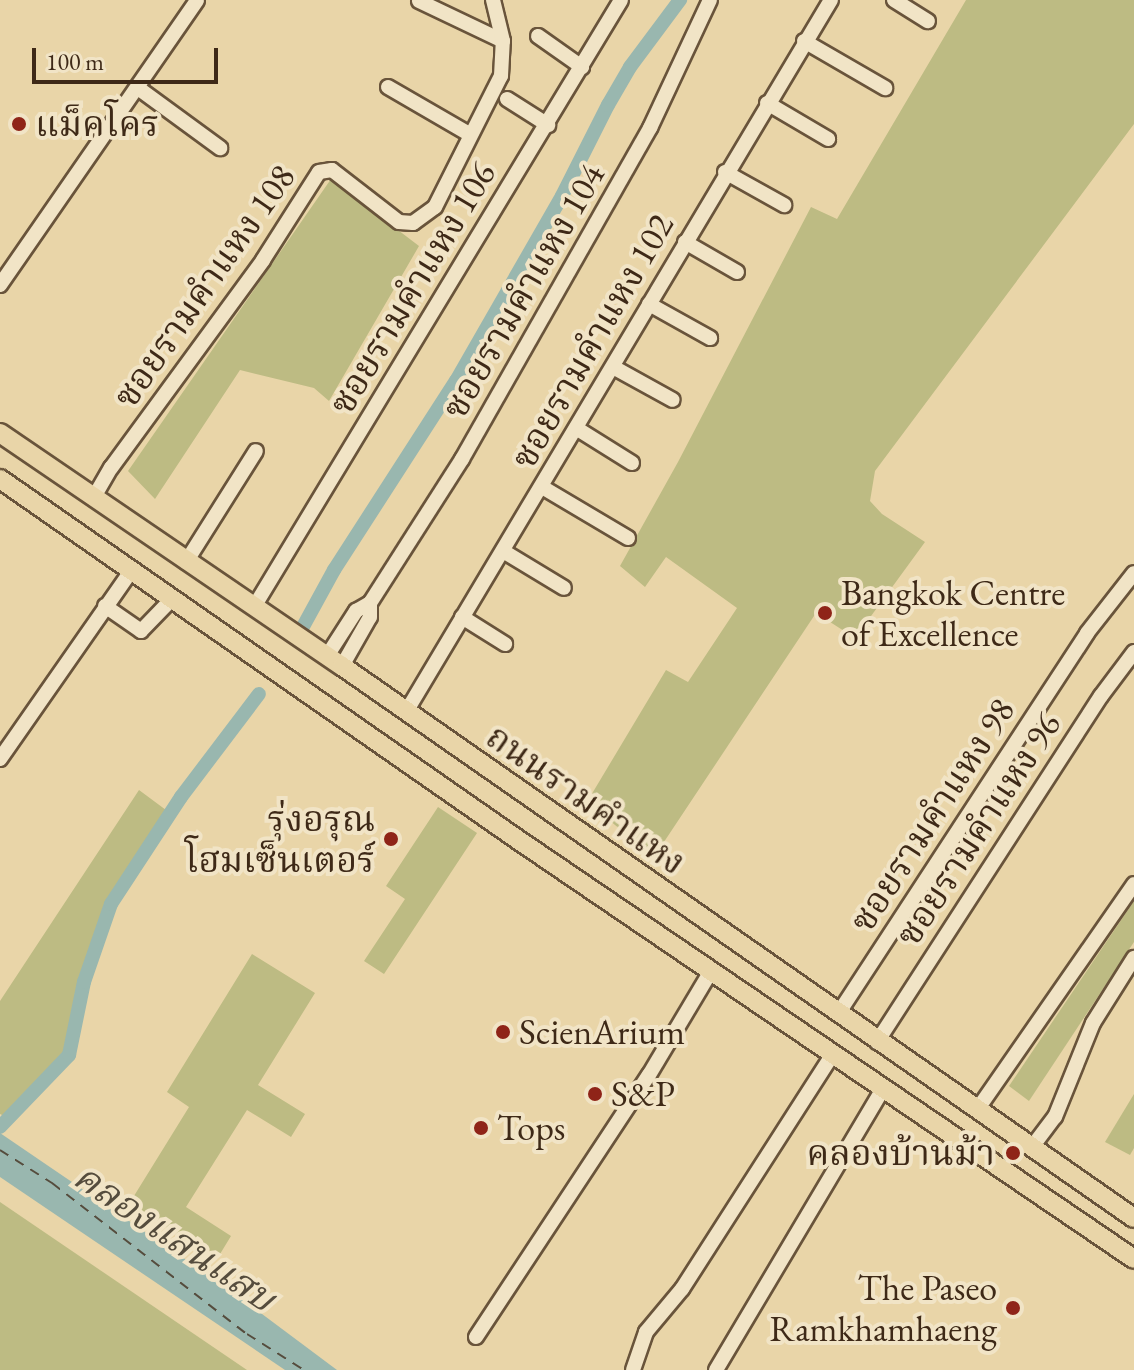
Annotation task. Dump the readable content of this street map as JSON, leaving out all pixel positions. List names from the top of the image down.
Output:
{
  "streets": {
    "main road": ["ถนนรามคำแหง"],
    "street": [
      "ซอยรามคำแหง 108",
      "ซอยรามคําแหง 106",
      "ซอยรามคําแหง 104",
      "ซอยรามคําแหง 102",
      "ซอยรามคําแหง 98",
      "ซอยรามคําแหง 96"
    ]
  },
  "crossings": [
    ["ซอยรามคำแหง 108", "ถนนรามคำแหง"],
    ["ซอยรามคําแหง 106", "ถนนรามคำแหง"],
    ["ซอยรามคําแหง 104", "ถนนรามคำแหง"],
    ["ซอยรามคําแหง 102", "ถนนรามคำแหง"],
    ["ถนนรามคำแหง", "ซอยรามคําแหง 98"],
    ["ถนนรามคำแหง", "ซอยรามคําแหง 96"]
  ],
  "water": ["คลองแสนแสบ"],
  "places": [
    "แม็คโคร",
    "Bangkok Centre of Excellence",
    "รุ่งอรุณ โฮมเซ็นเตอร์",
    "ScienArium",
    "S&P",
    "Tops",
    "คลองบ้านม้า",
    "The Paseo Ramkhamhaeng"
  ],
  "scale_bar": "100 m"
}
